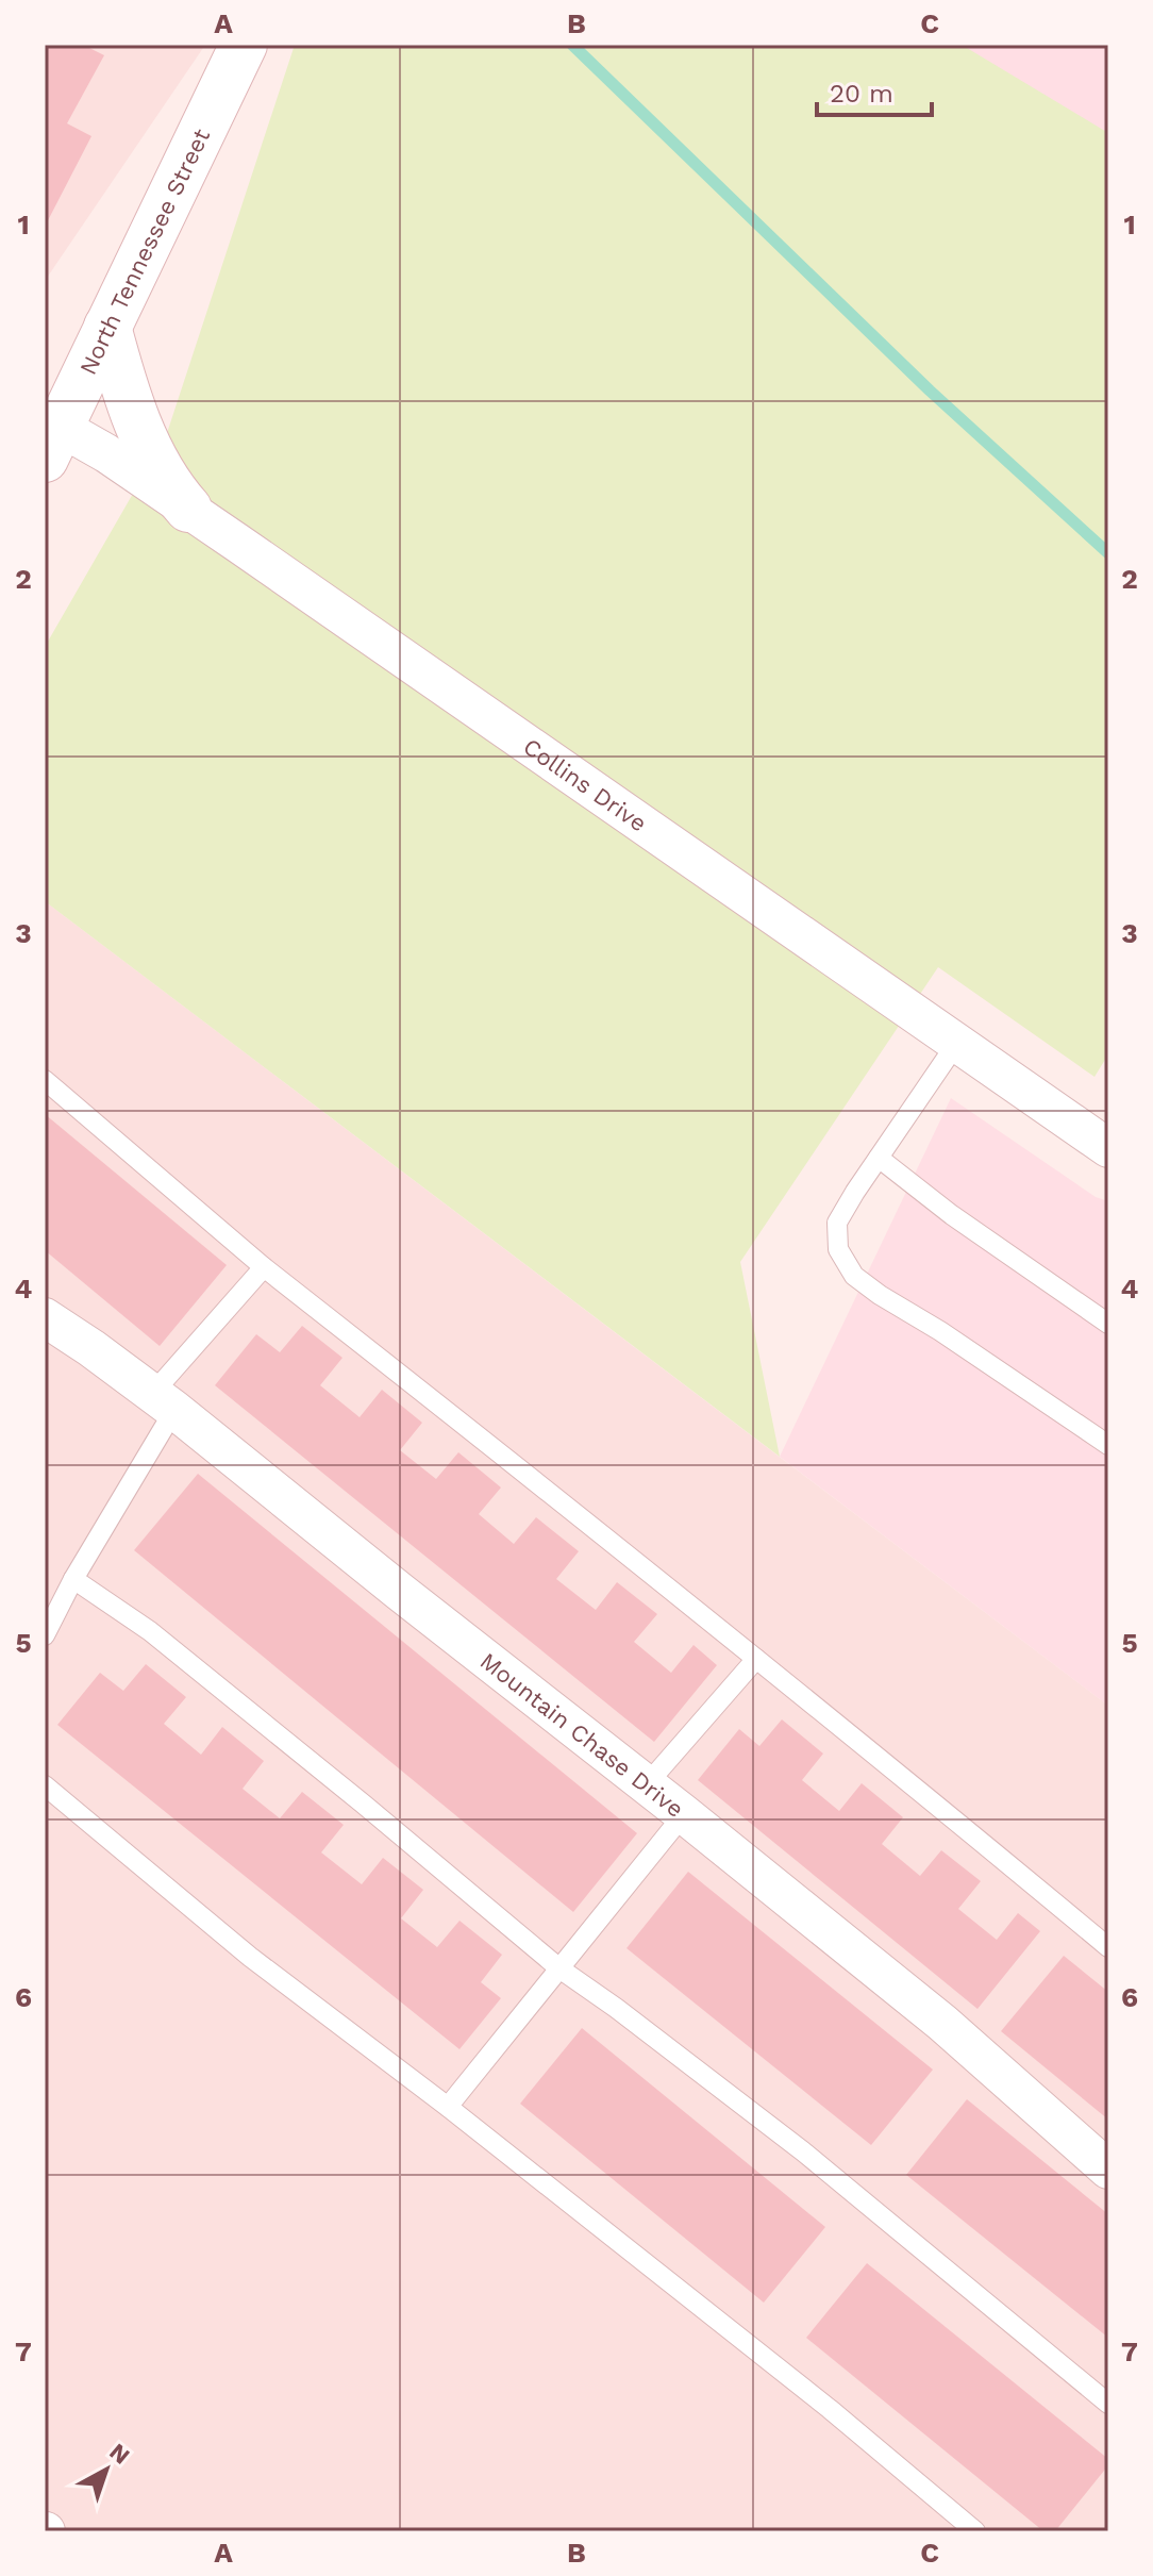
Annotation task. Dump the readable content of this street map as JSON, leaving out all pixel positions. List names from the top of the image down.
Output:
{
  "streets": {
    "main road": ["North Tennessee Street"],
    "street": ["Collins Drive", "Mountain Chase Drive"]
  },
  "crossings": [
    ["North Tennessee Street", "Collins Drive"]
  ],
  "scale_bar": "20 m",
  "north": "top right",
  "grid": {
    "columns": ["A", "B", "C"],
    "rows": [
      "1",
      "2",
      "3",
      "4",
      "5",
      "6",
      "7"
    ]
  }
}
